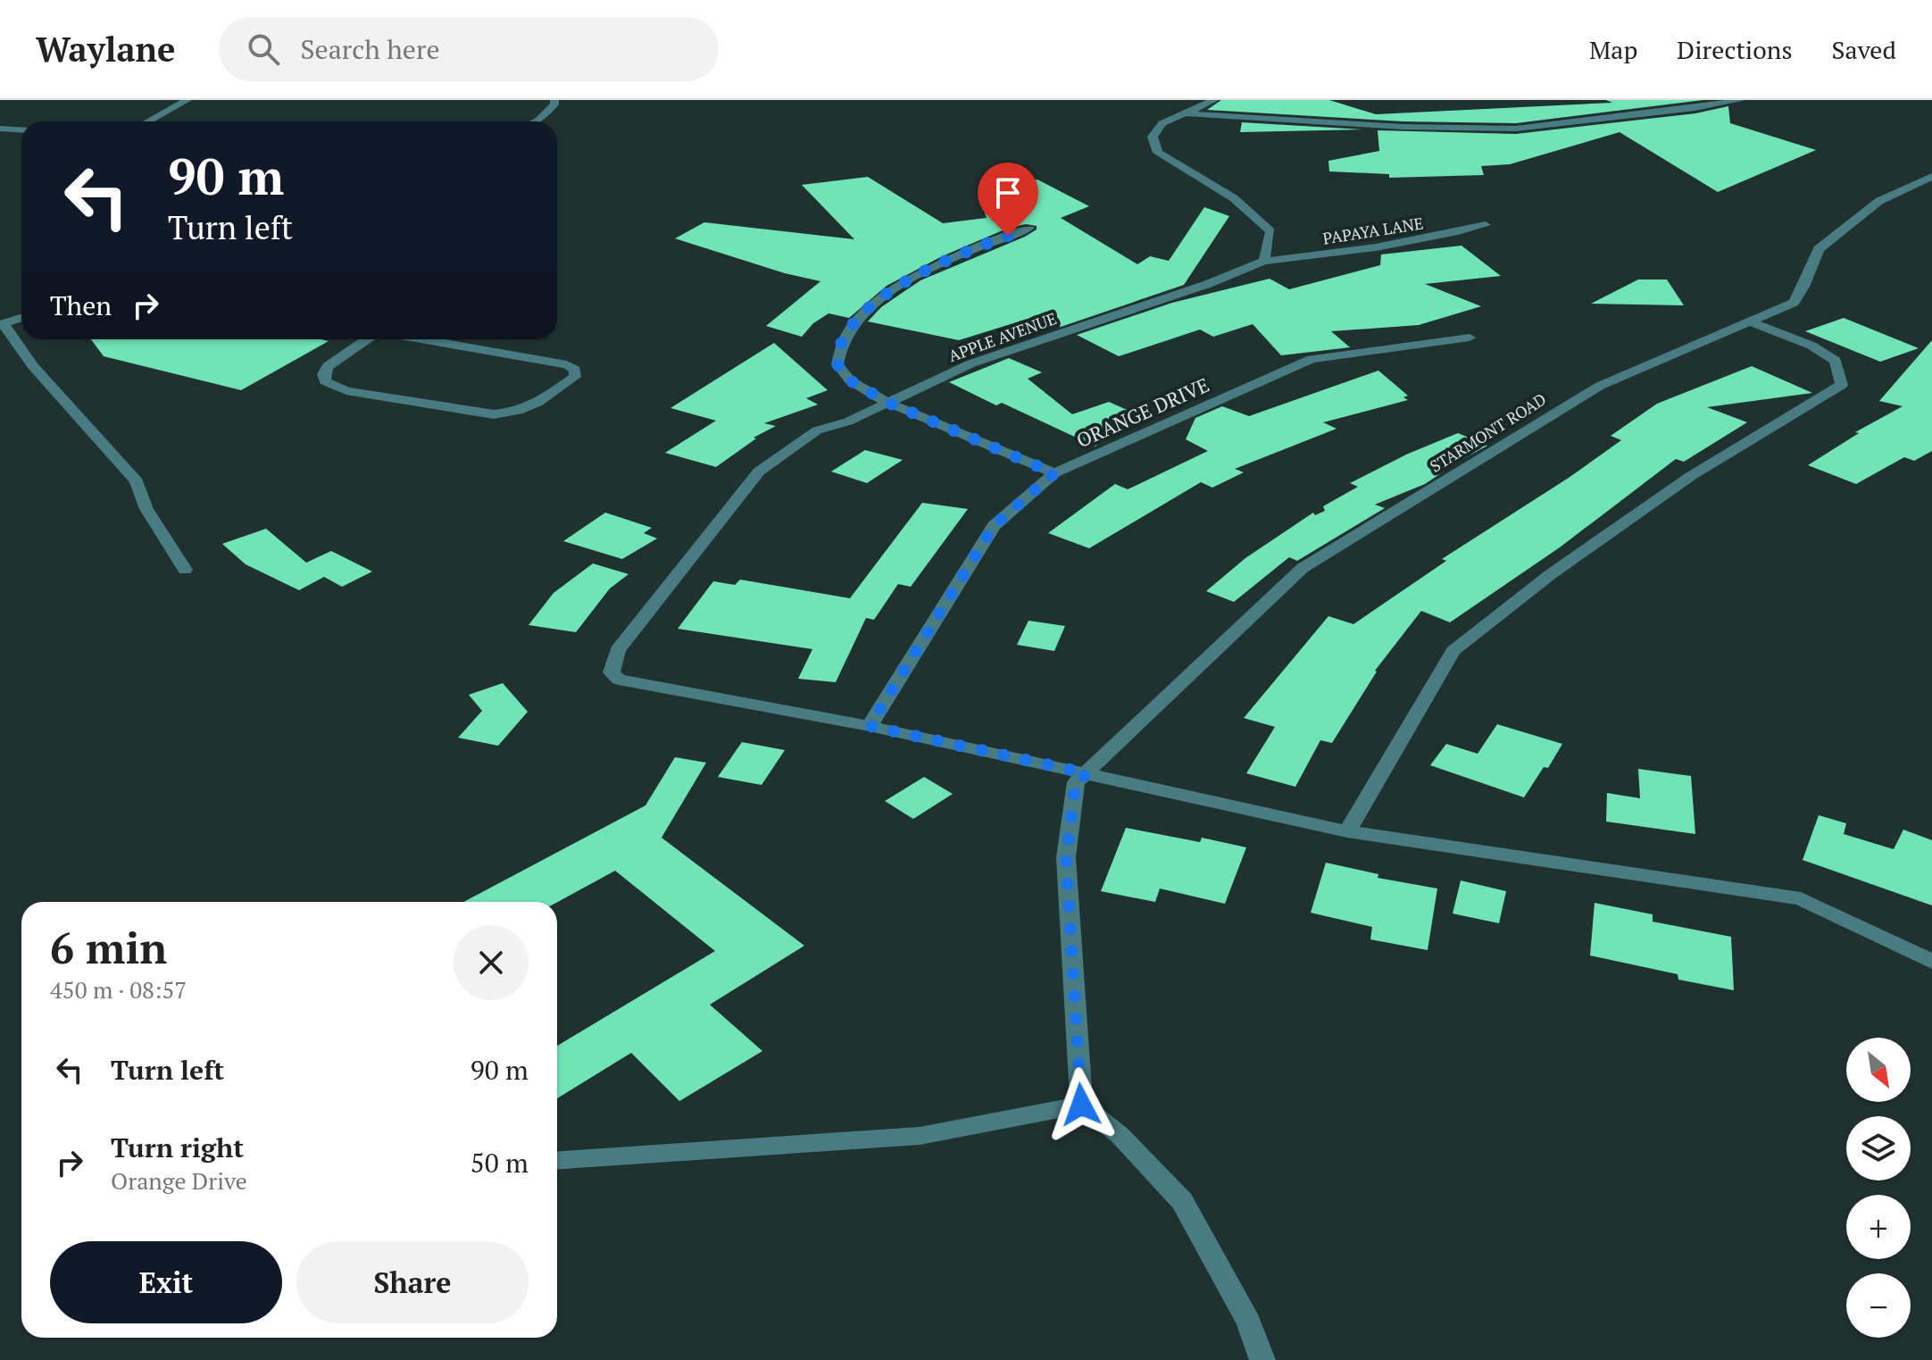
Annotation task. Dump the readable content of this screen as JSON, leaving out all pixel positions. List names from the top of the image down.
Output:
{
  "streets": {
    "street": [
      "PAPAYA LANE",
      "APPLE AVENUE",
      "ORANGE DRIVE",
      "STARMONT ROAD"
    ]
  },
  "crossings": [
    ["PAPAYA LANE", "APPLE AVENUE"],
    ["APPLE AVENUE", "ORANGE DRIVE"]
  ],
  "north": "bottom right",
  "page": {
    "header": "Waylane",
    "search": "Search here",
    "nav": ["Map", "Directions", "Saved"],
    "turn": ["90 m", "Turn left"],
    "then": "Then",
    "heading": ["6 min", "450 m · 08:57"],
    "list": [
      {
        "name": "Turn left",
        "value": "90 m"
      },
      {
        "name": "Turn right",
        "note": "Orange Drive",
        "value": "50 m"
      }
    ],
    "map_buttons": ["+", "−"],
    "buttons": ["Exit", "Share"]
  }
}
